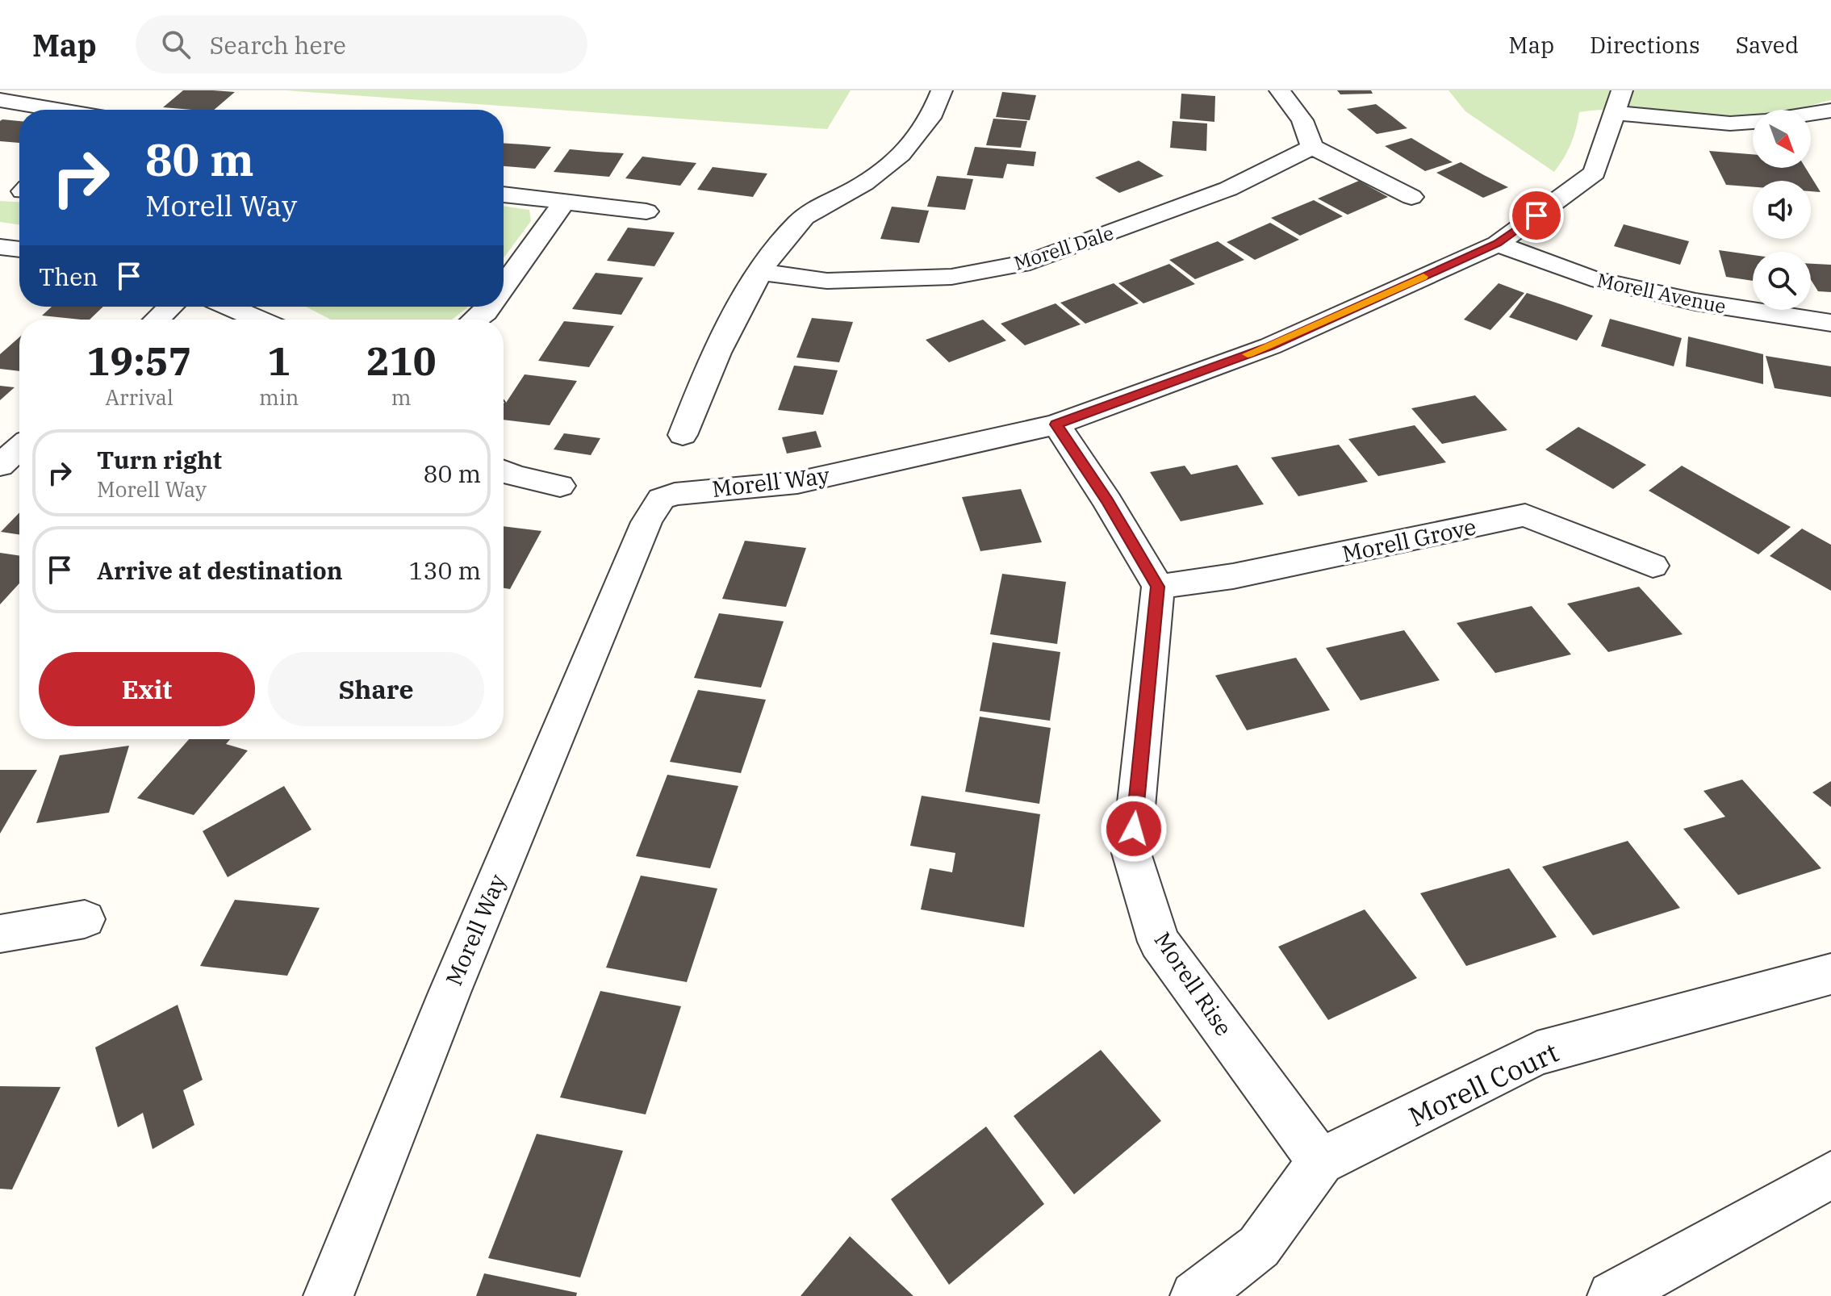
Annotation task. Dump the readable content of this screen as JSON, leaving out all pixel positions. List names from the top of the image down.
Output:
{
  "streets": {
    "street": [
      "Morell Dale",
      "Morell Avenue",
      "Morell Way",
      "Morell Grove",
      "Morell Rise",
      "Morell Court"
    ]
  },
  "crossings": [
    ["Morell Avenue", "Morell Way"],
    ["Morell Grove", "Morell Rise"],
    ["Morell Rise", "Morell Court"]
  ],
  "north": "bottom right",
  "page": {
    "header": "Map",
    "search": "Search here",
    "nav": ["Map", "Directions", "Saved"],
    "turn": ["80 m", "Morell Way"],
    "then": "Then",
    "eta": [
      "19:57",
      "Arrival",
      "1",
      "min",
      "210",
      "m"
    ],
    "list": [
      {
        "name": "Turn right",
        "note": "Morell Way",
        "value": "80 m"
      },
      {
        "name": "Arrive at destination",
        "value": "130 m"
      }
    ],
    "buttons": ["Exit", "Share"]
  }
}
